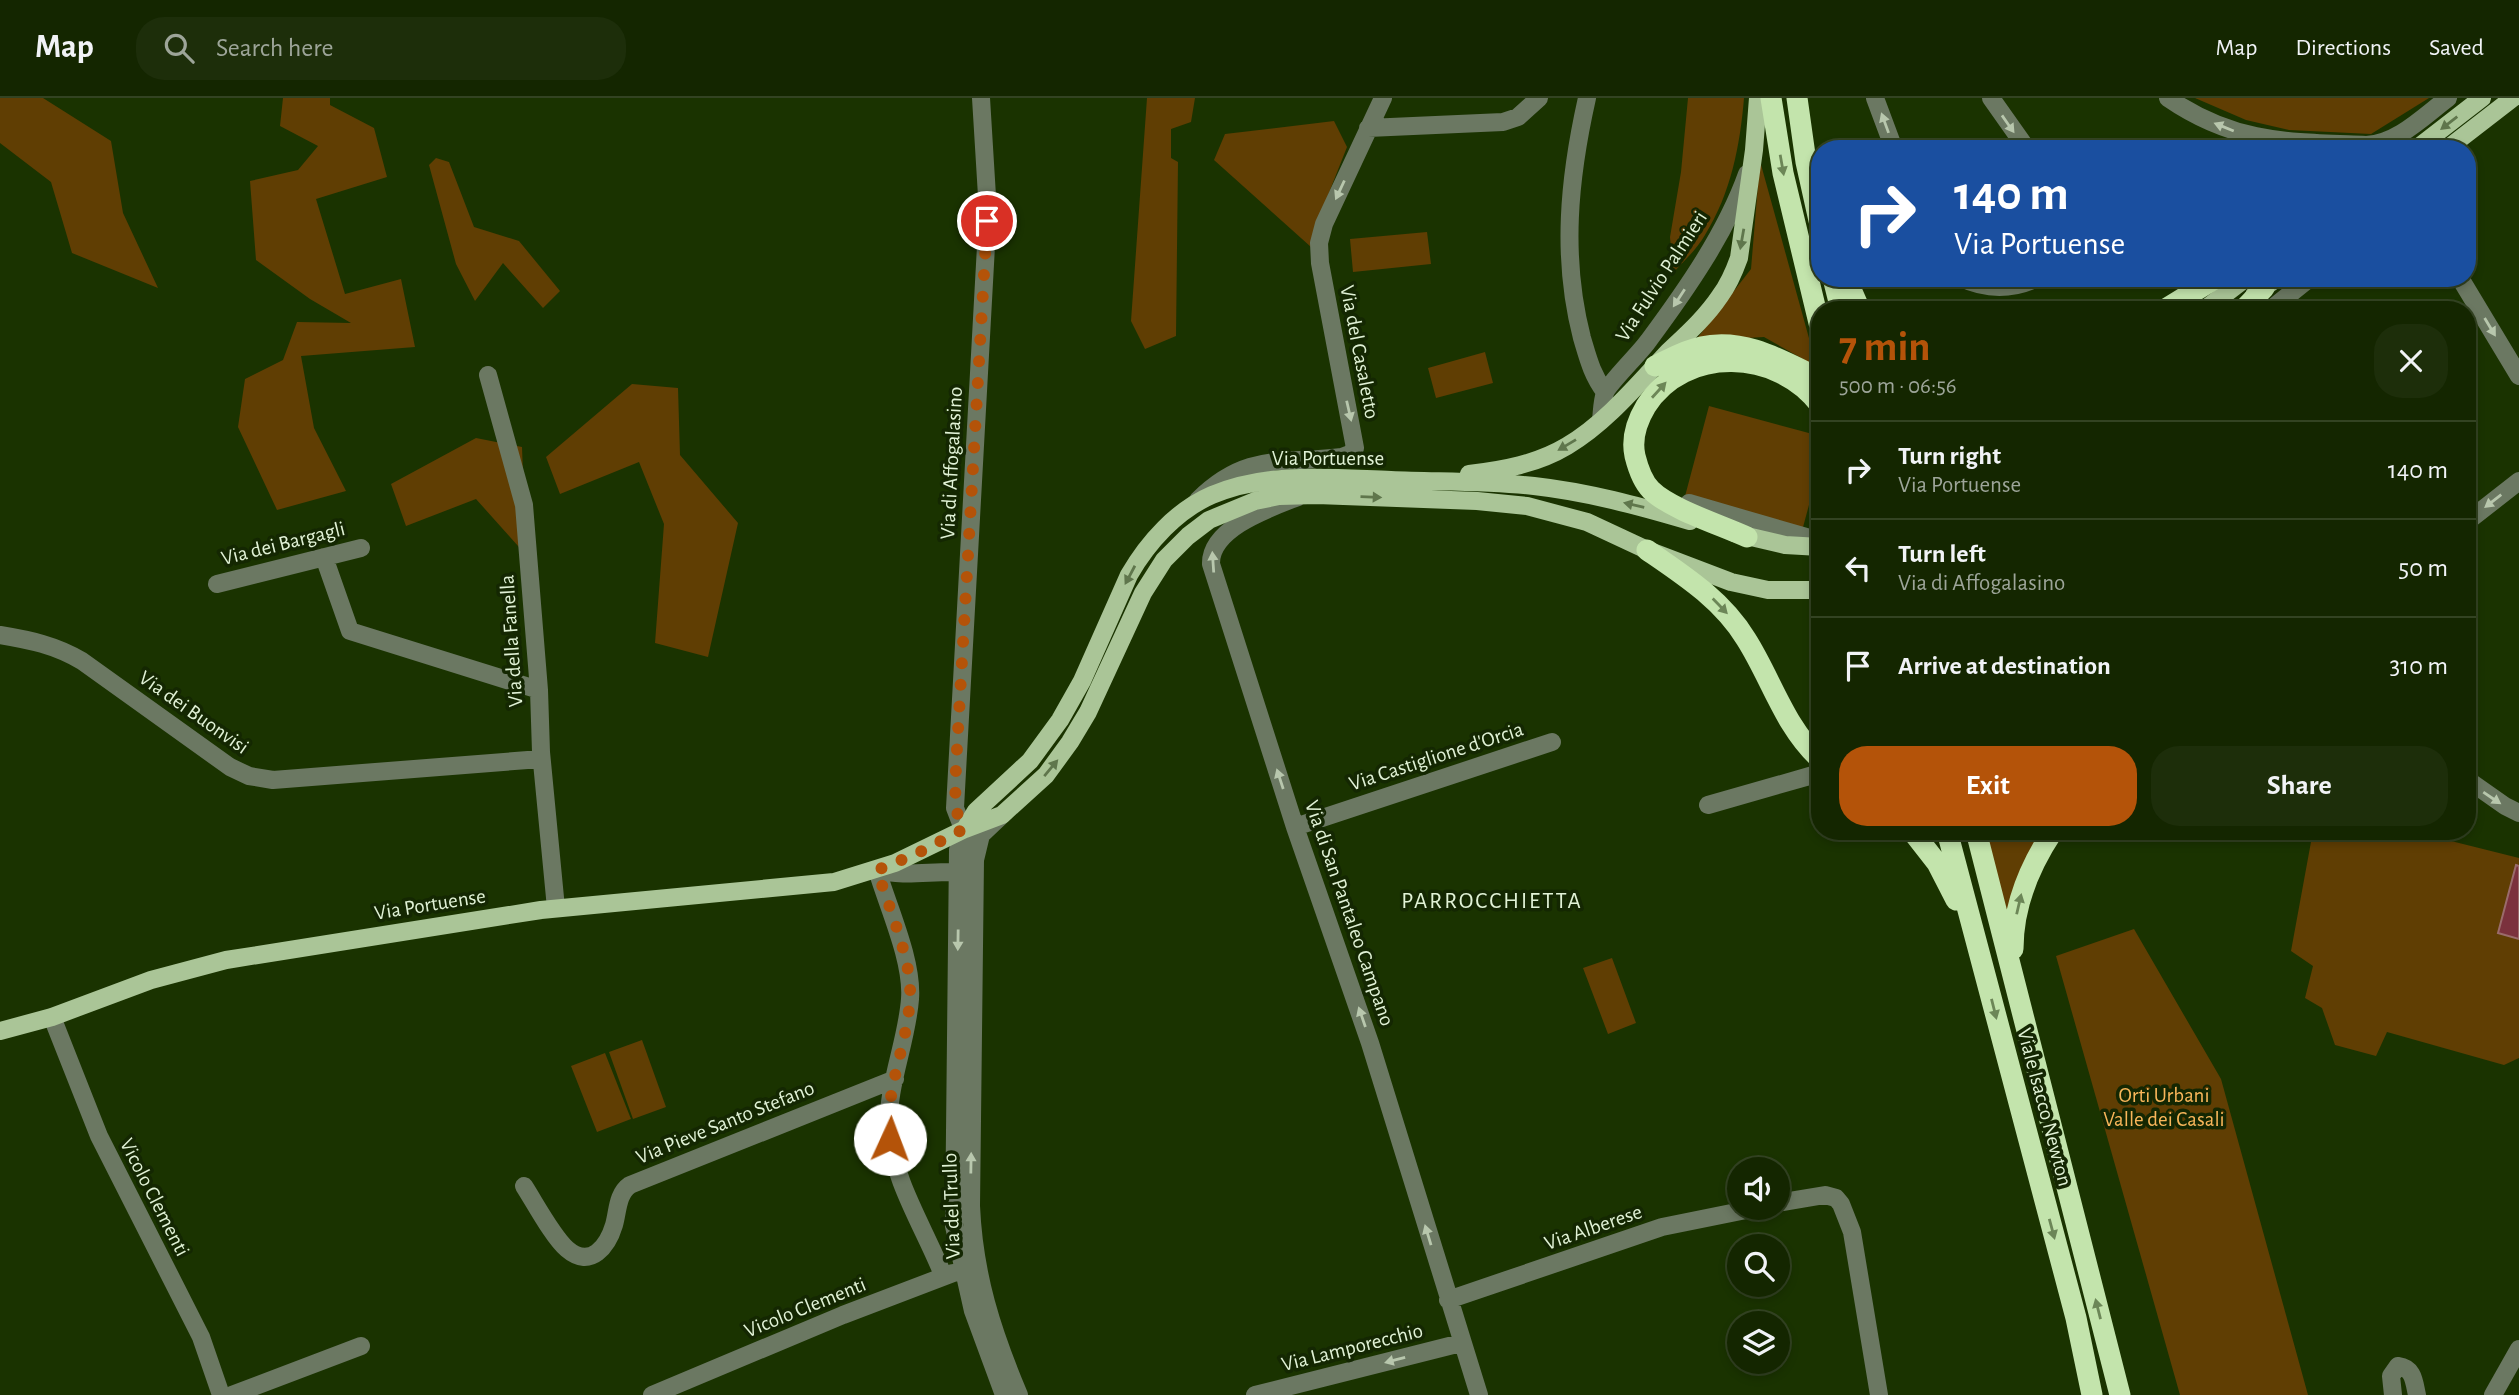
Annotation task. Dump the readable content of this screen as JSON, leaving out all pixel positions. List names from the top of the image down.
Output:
{
  "streets": {
    "highway": ["Viale Isacco Newton"],
    "main road": ["Via Portuense"],
    "street": [
      "Via Fulvio Palmieri",
      "Via del Casaletto",
      "Via di Affogalasino",
      "Via dei Bargagli",
      "Via della Fanella",
      "Via dei Buonvisi",
      "Via Castiglione d'Orcia",
      "Via di San Pantaleo Campano",
      "Via Pieve Santo Stefano",
      "Vicolo Clementi",
      "Via del Trullo",
      "Via Alberese",
      "Via Lamporecchio"
    ]
  },
  "crossings": [
    ["Via del Casaletto", "Via Portuense"],
    ["Via Portuense", "Via di Affogalasino"],
    ["Via Portuense", "Via della Fanella"],
    ["Via Portuense", "Via di San Pantaleo Campano"],
    ["Via Portuense", "Vicolo Clementi"],
    ["Via Portuense", "Via del Trullo"],
    ["Via di Affogalasino", "Via del Trullo"],
    ["Via della Fanella", "Via dei Buonvisi"],
    ["Via Castiglione d'Orcia", "Via di San Pantaleo Campano"],
    ["Via di San Pantaleo Campano", "Via Alberese"],
    ["Via di San Pantaleo Campano", "Via Lamporecchio"],
    ["Via Pieve Santo Stefano", "Via del Trullo"],
    ["Vicolo Clementi", "Via del Trullo"]
  ],
  "one_way": [
    "Via Fulvio Palmieri",
    "Via del Casaletto",
    "Via di San Pantaleo Campano",
    "Via Lamporecchio"
  ],
  "districts": ["PARROCCHIETTA"],
  "parks": ["Orti Urbani Valle dei Casali"],
  "page": {
    "header": "Map",
    "search": "Search here",
    "nav": ["Map", "Directions", "Saved"],
    "turn": ["140 m", "Via Portuense"],
    "heading": ["7 min", "500 m · 06:56"],
    "list": [
      {
        "name": "Turn right",
        "note": "Via Portuense",
        "value": "140 m"
      },
      {
        "name": "Turn left",
        "note": "Via di Affogalasino",
        "value": "50 m"
      },
      {
        "name": "Arrive at destination",
        "value": "310 m"
      }
    ],
    "buttons": ["Exit", "Share"]
  }
}
